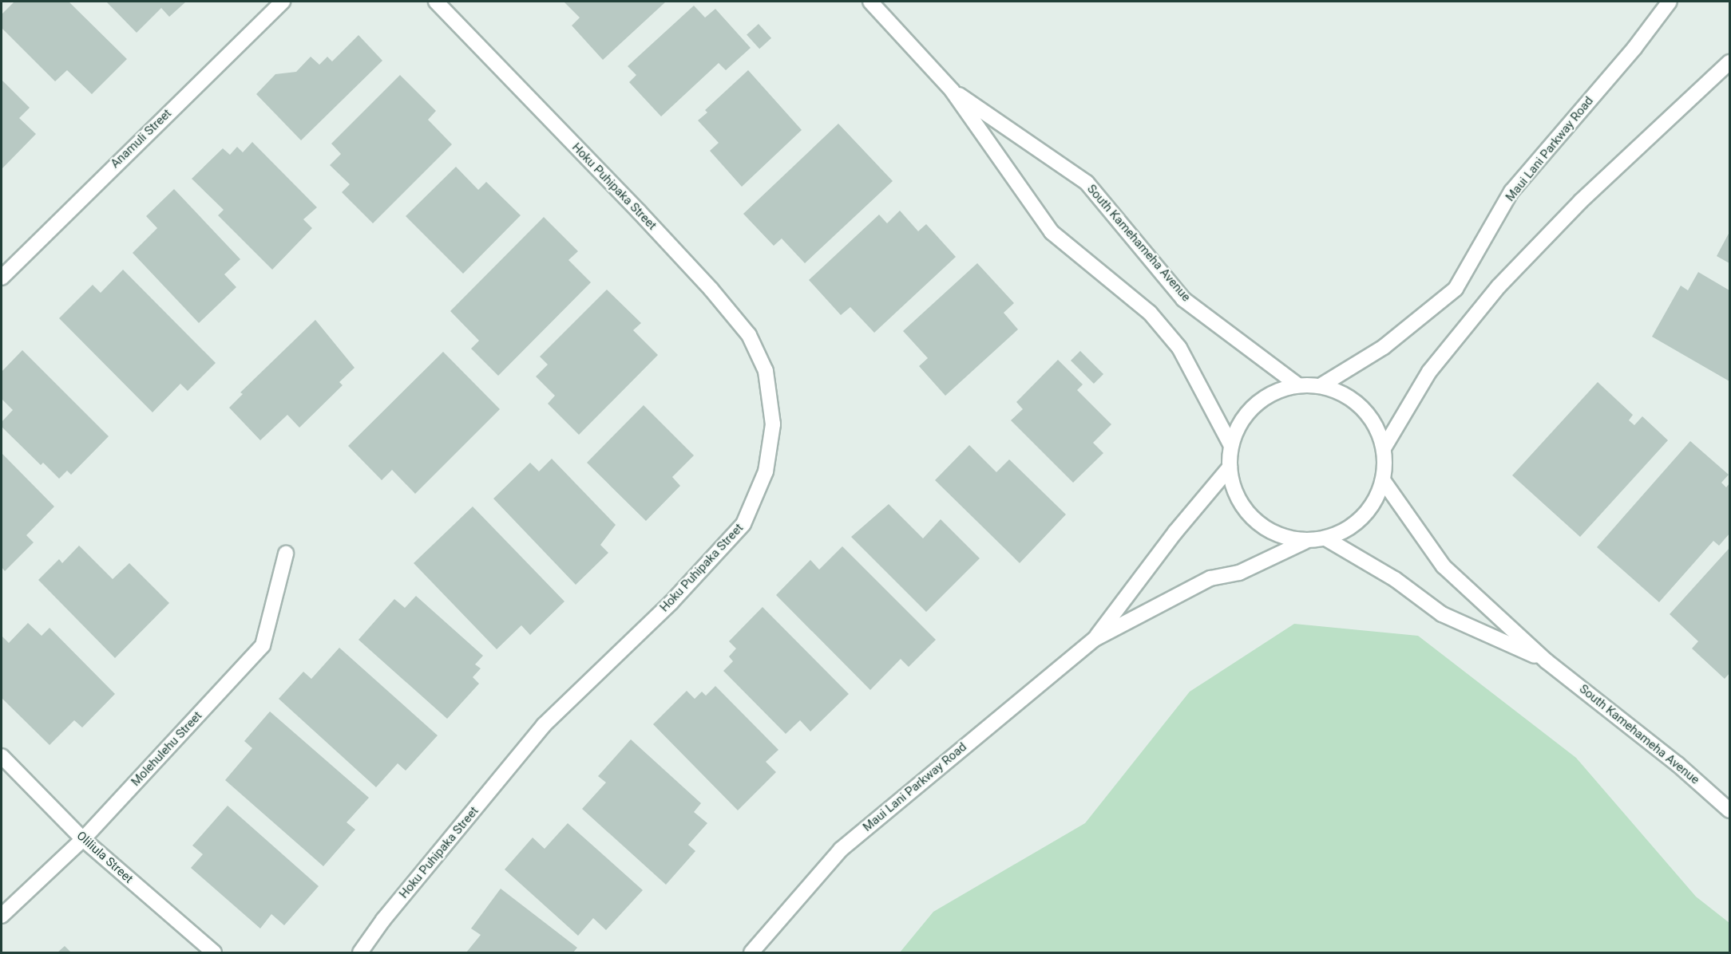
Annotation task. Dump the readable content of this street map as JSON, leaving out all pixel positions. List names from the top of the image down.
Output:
{
  "streets": {
    "street": [
      "Anamuli Street",
      "Maui Lani Parkway Road",
      "Hoku Puhipaka Street",
      "South Kamehameha Avenue",
      "Molehulehu Street",
      "Oliliula Street"
    ]
  },
  "crossings": [
    ["Maui Lani Parkway Road", "South Kamehameha Avenue"],
    ["Molehulehu Street", "Oliliula Street"]
  ]
}
